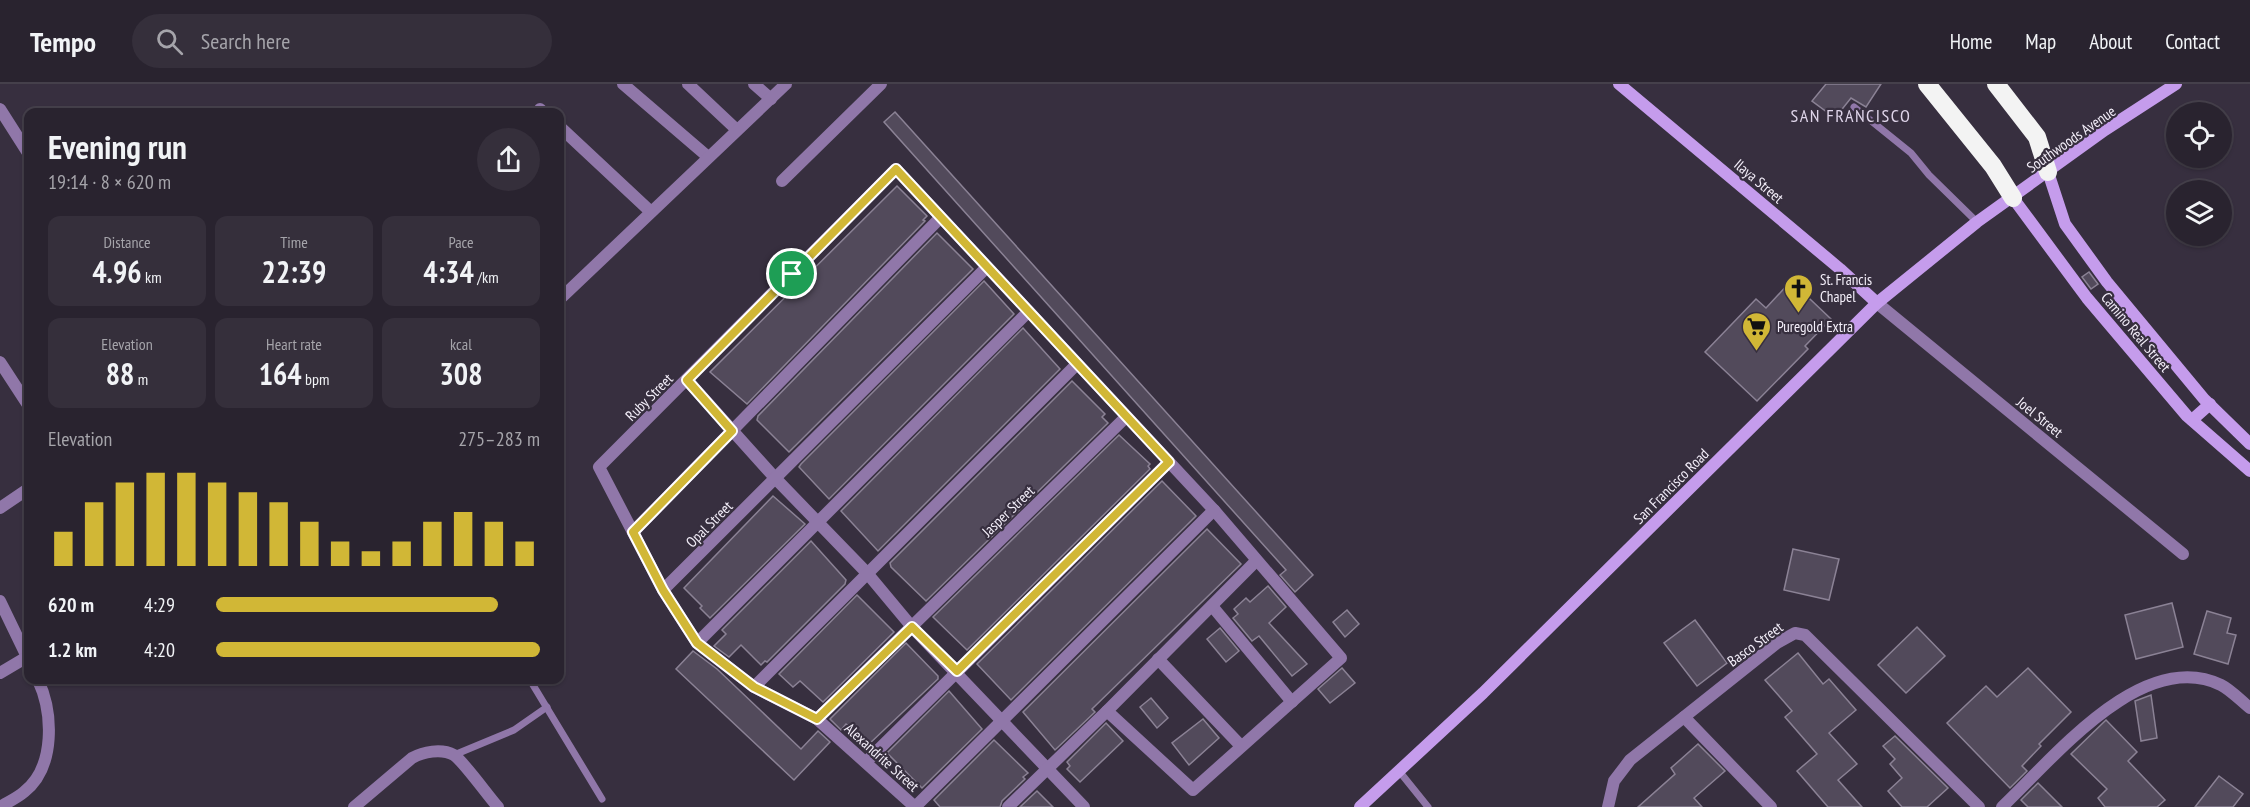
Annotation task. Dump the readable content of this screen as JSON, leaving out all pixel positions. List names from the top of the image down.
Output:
{
  "streets": {
    "main road": [
      "Southwoods Avenue",
      "Ilaya Street",
      "Camino Real Street",
      "San Francisco Road"
    ],
    "street": [
      "Ruby Street",
      "Joel Street",
      "Jasper Street",
      "Opal Street",
      "Basco Street",
      "Alexandrite Street"
    ]
  },
  "crossings": [
    ["Southwoods Avenue", "Camino Real Street"],
    ["Southwoods Avenue", "San Francisco Road"],
    ["Ilaya Street", "Joel Street"],
    ["Ilaya Street", "San Francisco Road"],
    ["Camino Real Street", "San Francisco Road"],
    ["Ruby Street", "Alexandrite Street"],
    ["Joel Street", "San Francisco Road"],
    ["Jasper Street", "Alexandrite Street"],
    ["Opal Street", "Alexandrite Street"]
  ],
  "districts": ["SAN FRANCISCO"],
  "places": {
    "church": ["St. Francis Chapel"],
    "supermarket": ["Puregold Extra"]
  },
  "page": {
    "header": "Tempo",
    "search": "Search here",
    "nav": [
      "Home",
      "Map",
      "About",
      "Contact"
    ],
    "heading": ["Evening run", "19:14 · 8 × 620 m"],
    "stats": [
      ["Distance", "4.96 km"],
      ["Time", "22:39"],
      ["Pace", "4:34 /km"],
      ["Elevation", "88 m"],
      ["Heart rate", "164 bpm"],
      ["kcal", "308"]
    ],
    "chart": ["Elevation", "275–283 m"],
    "list": [
      {
        "name": "620 m",
        "note": "4:29"
      },
      {
        "name": "1.2 km",
        "note": "4:20"
      }
    ]
  }
}
